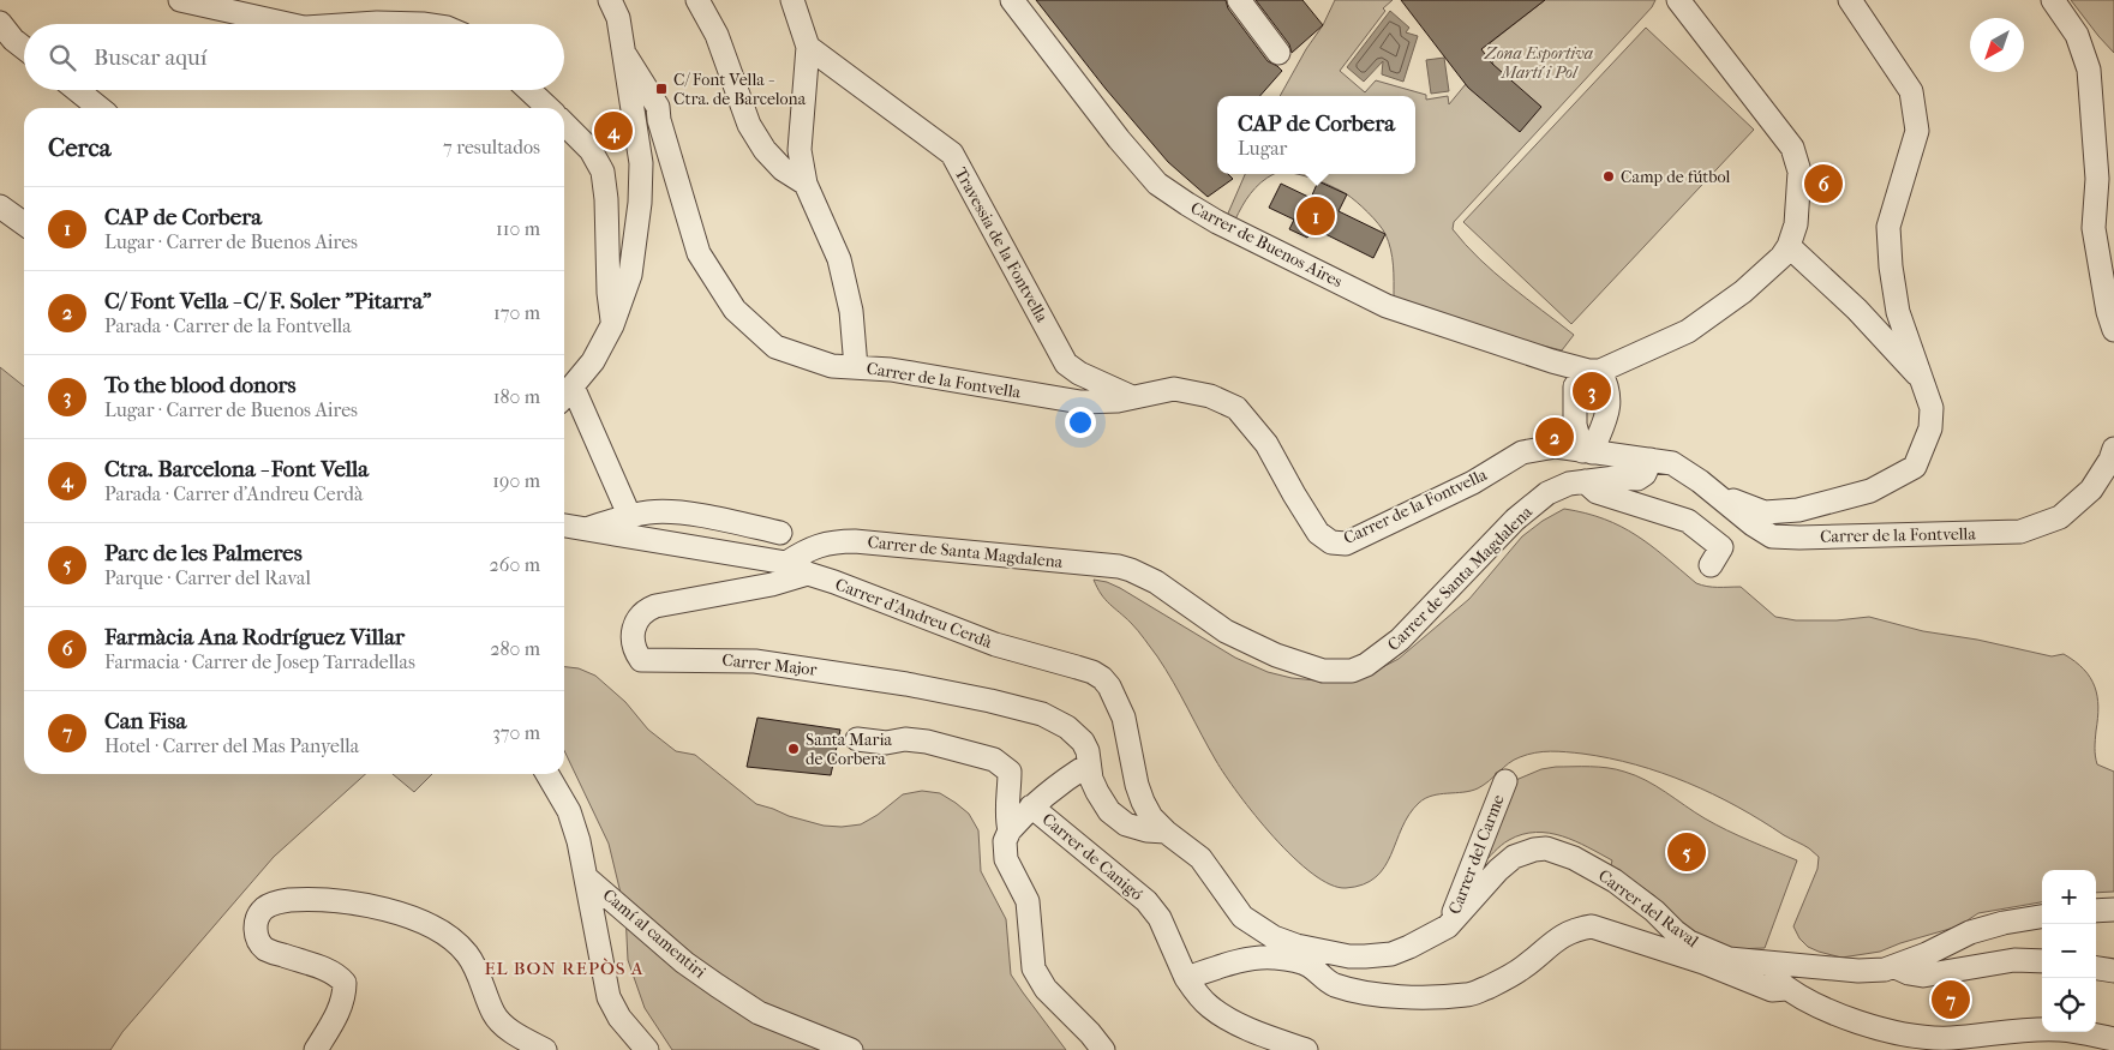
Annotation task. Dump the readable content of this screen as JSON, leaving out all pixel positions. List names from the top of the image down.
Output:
{
  "streets": {
    "street": [
      "Travessia de la Fontvella",
      "Carrer de Buenos Aires",
      "Carrer de la Fontvella",
      "Carrer de Santa Magdalena",
      "Carrer d'Andreu Cerdà",
      "Carrer Major",
      "Carrer del Carme",
      "Carrer de Canigó",
      "Carrer del Raval",
      "Camí al camentiri"
    ]
  },
  "crossings": [
    ["Travessia de la Fontvella", "Carrer de la Fontvella"],
    ["Carrer de la Fontvella", "Carrer de Santa Magdalena"],
    ["Carrer de Santa Magdalena", "Carrer d'Andreu Cerdà"],
    ["Carrer d'Andreu Cerdà", "Carrer Major"],
    ["Carrer d'Andreu Cerdà", "Carrer del Raval"],
    ["Carrer del Carme", "Carrer del Raval"]
  ],
  "districts": ["EL BON REPÒS A"],
  "parks": ["Zona Esportiva Martí i Pol"],
  "places": {
    "transit": ["C/ Font Vella - Ctra. de Barcelona"],
    "other": ["Camp de fútbol", "Santa Maria de Corbera"]
  },
  "north": "bottom left",
  "page": {
    "search": "Buscar aquí",
    "popup": ["CAP de Corbera", "Lugar"],
    "heading": ["Cerca", "7 resultados"],
    "pins": [
      "4",
      "6",
      "1",
      "3",
      "2",
      "5",
      "7"
    ],
    "list": [
      {
        "mark": "1",
        "name": "CAP de Corbera",
        "note": "Lugar · Carrer de Buenos Aires",
        "value": "110 m"
      },
      {
        "mark": "2",
        "name": "C/ Font Vella - C/ F. Soler \"Pitarra\"",
        "note": "Parada · Carrer de la Fontvella",
        "value": "170 m"
      },
      {
        "mark": "3",
        "name": "To the blood donors",
        "note": "Lugar · Carrer de Buenos Aires",
        "value": "180 m"
      },
      {
        "mark": "4",
        "name": "Ctra. Barcelona - Font Vella",
        "note": "Parada · Carrer d'Andreu Cerdà",
        "value": "190 m"
      },
      {
        "mark": "5",
        "name": "Parc de les Palmeres",
        "note": "Parque · Carrer del Raval",
        "value": "260 m"
      },
      {
        "mark": "6",
        "name": "Farmàcia Ana Rodríguez Villar",
        "note": "Farmacia · Carrer de Josep Tarradellas",
        "value": "280 m"
      },
      {
        "mark": "7",
        "name": "Can Fisa",
        "note": "Hotel · Carrer del Mas Panyella",
        "value": "370 m"
      }
    ],
    "map_buttons": ["+", "−"]
  }
}
